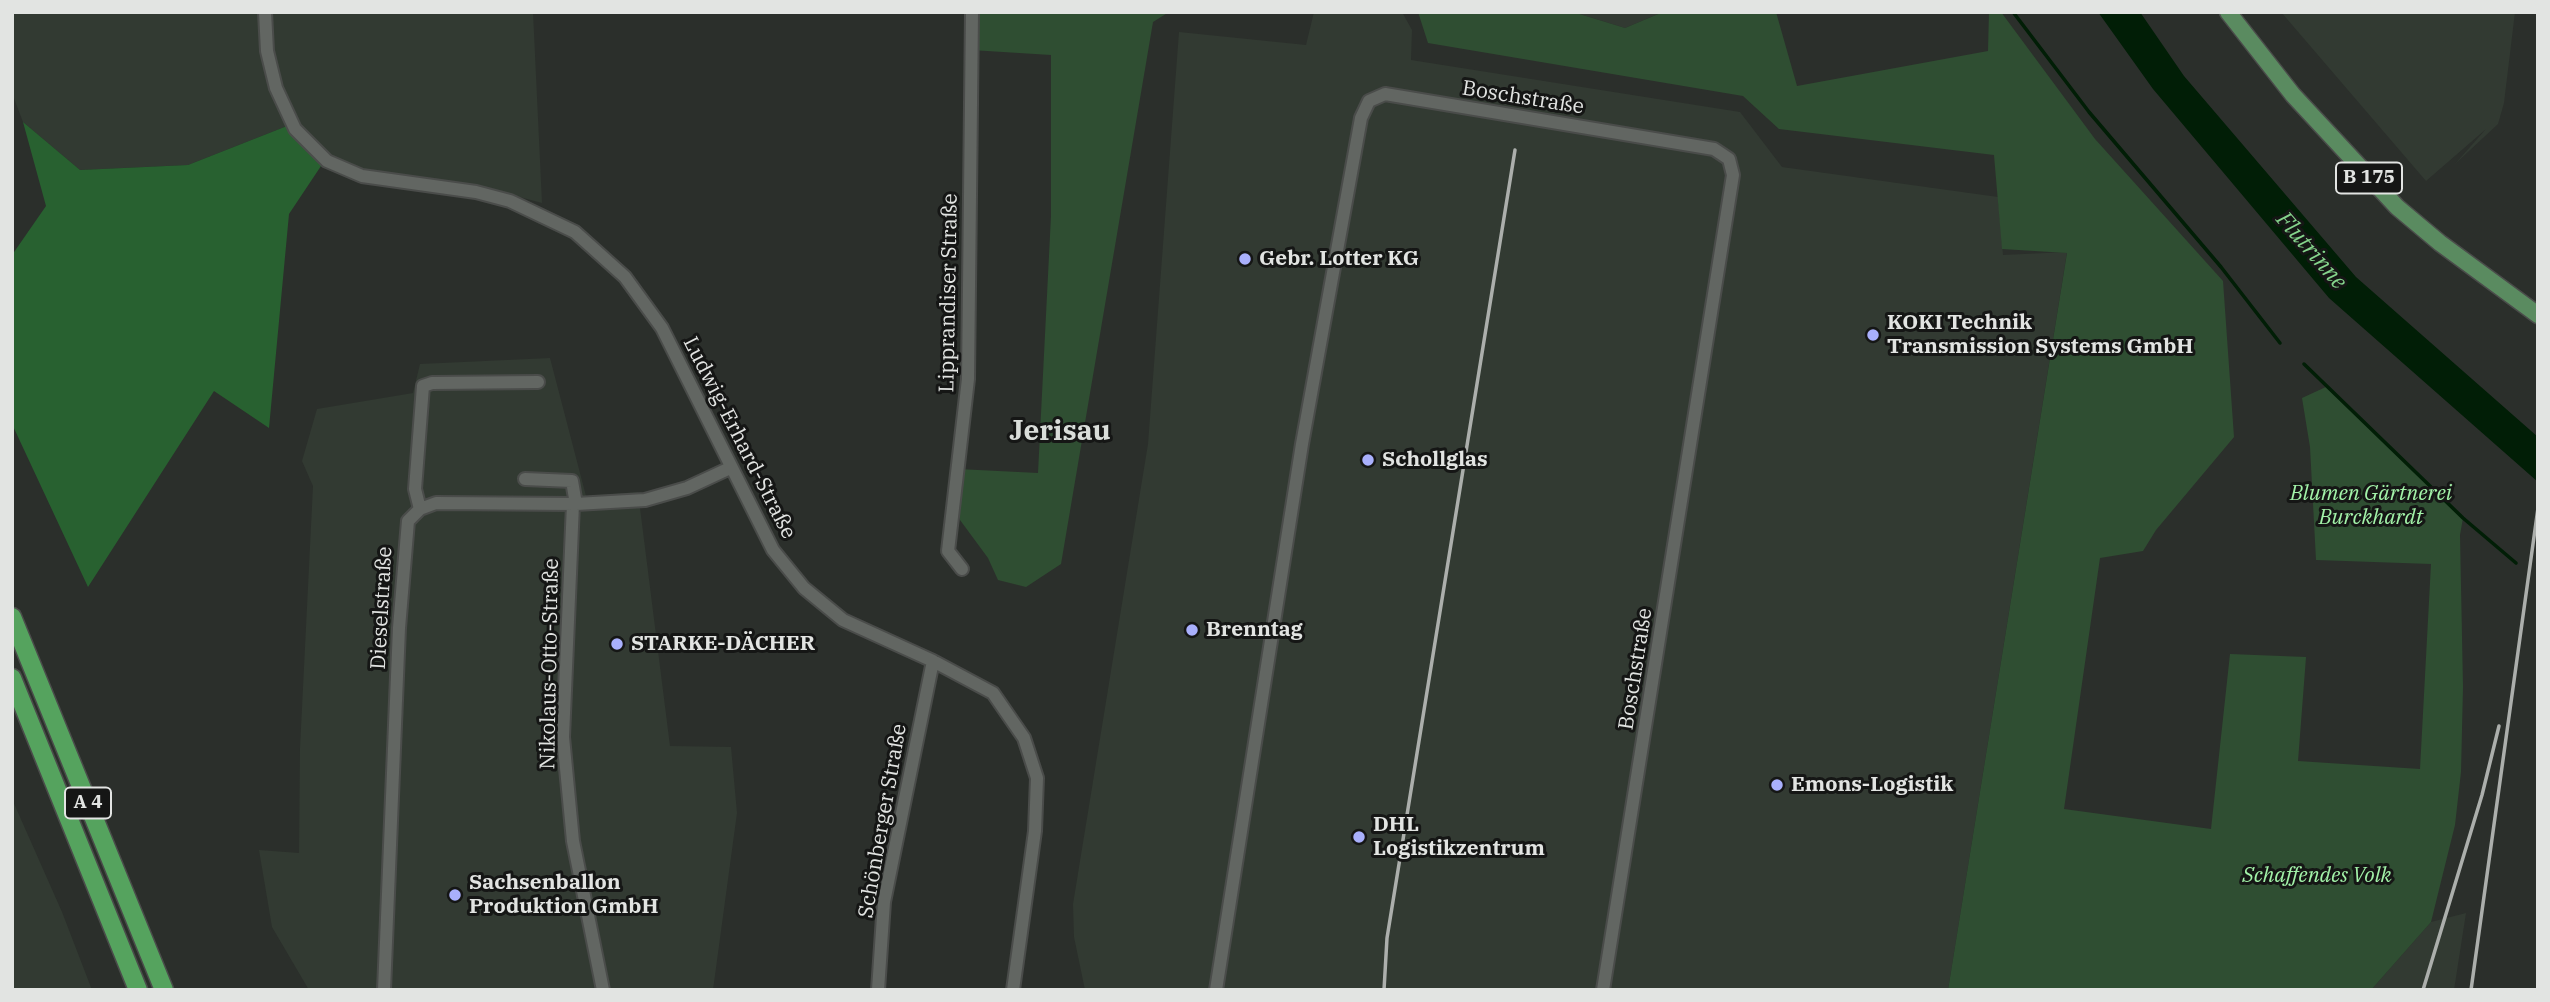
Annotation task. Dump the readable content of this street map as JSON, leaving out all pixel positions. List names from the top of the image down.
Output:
{
  "streets": {
    "highway": ["A 4"],
    "main road": ["B 175"],
    "street": [
      "Boschstraße",
      "Lipprandiser Straße",
      "Ludwig-Erhard-Straße",
      "Dieselstraße",
      "Nikolaus-Otto-Straße",
      "Schönberger Straße"
    ]
  },
  "crossings": [
    ["Ludwig-Erhard-Straße", "Schönberger Straße"]
  ],
  "districts": ["Jerisau"],
  "water": ["Flutrinne"],
  "parks": ["Blumen Gärtnerei Burckhardt", "Schaffendes Volk"],
  "places": [
    "Gebr. Lotter KG",
    "KOKI Technik Transmission Systems GmbH",
    "Schollglas",
    "Brenntag",
    "STARKE-DÄCHER",
    "Emons-Logistik",
    "DHL Logistikzentrum",
    "Sachsenballon Produktion GmbH"
  ]
}
